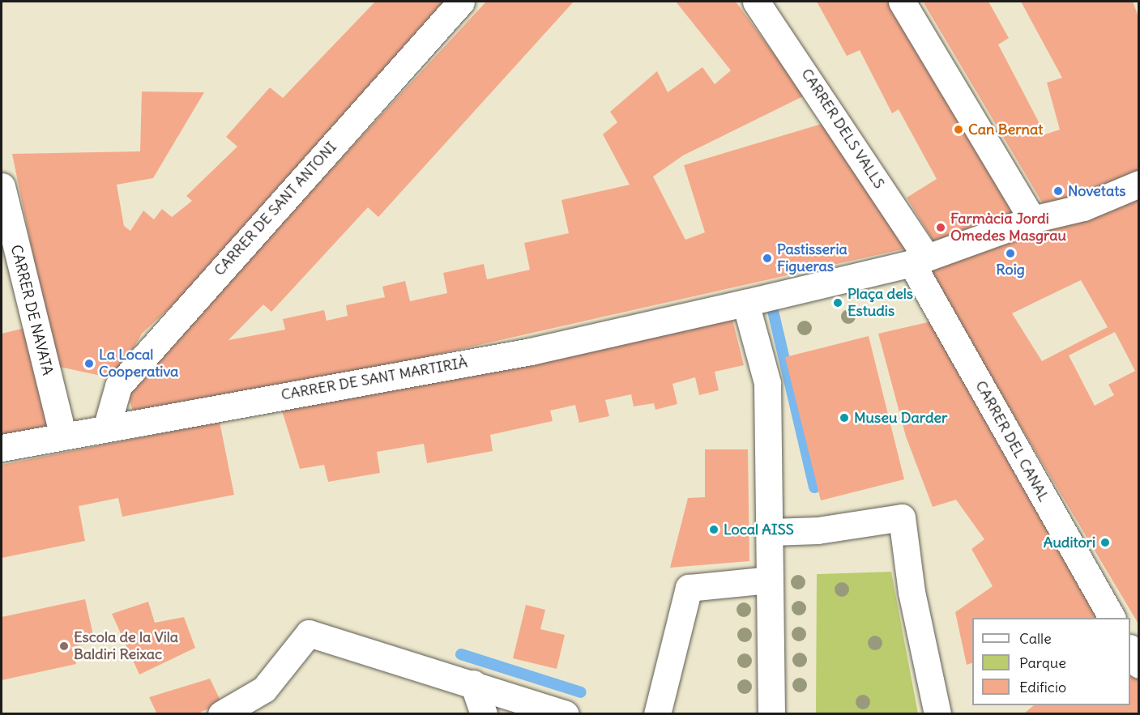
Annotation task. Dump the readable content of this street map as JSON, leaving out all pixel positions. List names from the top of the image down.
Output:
{
  "streets": {
    "street": [
      "CARRER DELS VALLS",
      "CARRER DE SANT ANTONI",
      "CARRER DE NAVATA",
      "CARRER DE SANT MARTIRIÀ",
      "CARRER DEL CANAL"
    ]
  },
  "crossings": [
    ["CARRER DELS VALLS", "CARRER DEL CANAL"],
    ["CARRER DE SANT ANTONI", "CARRER DE SANT MARTIRIÀ"],
    ["CARRER DE NAVATA", "CARRER DE SANT MARTIRIÀ"]
  ],
  "places": [
    "Can Bernat",
    "Novetats",
    "Farmàcia Jordi Omedes Masgrau",
    "Roig",
    "Pastisseria Figueras",
    "Plaça dels Estudis",
    "La Local Cooperativa",
    "Museu Darder",
    "Local AISS",
    "Auditori",
    "Escola de la Vila Baldiri Reixac"
  ],
  "legend": ["Calle", "Parque", "Edificio"]
}
